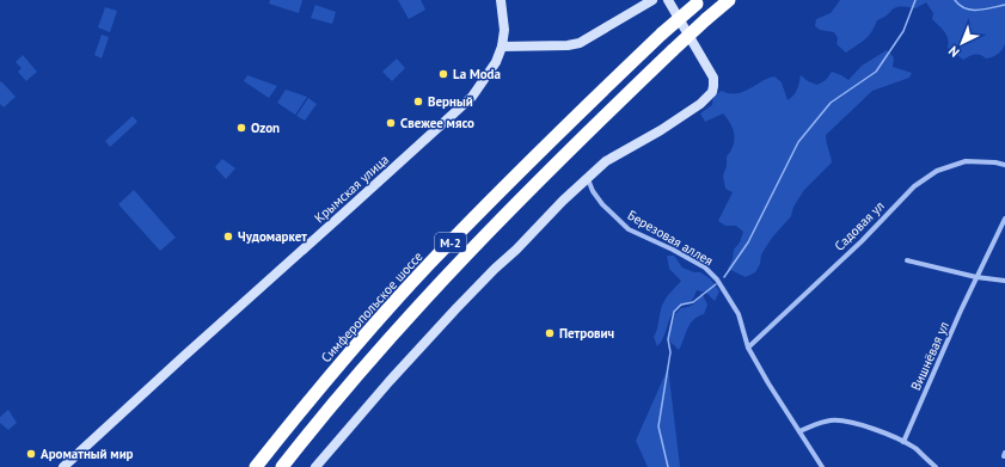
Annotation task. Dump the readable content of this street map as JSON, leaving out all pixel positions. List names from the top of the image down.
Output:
{
  "streets": {
    "highway": ["М-2", "Симферопольское шоссе"],
    "street": [
      "Крымская улица",
      "Садовая ул",
      "Березовая аллея",
      "Вишнёвая ул"
    ]
  },
  "crossings": [
    ["Садовая ул", "Березовая аллея"]
  ],
  "places": [
    "La Moda",
    "Верный",
    "Свежее мясо",
    "Ozon",
    "Чудомаркет",
    "Петрович",
    "Ароматный мир"
  ],
  "north": "bottom left"
}
